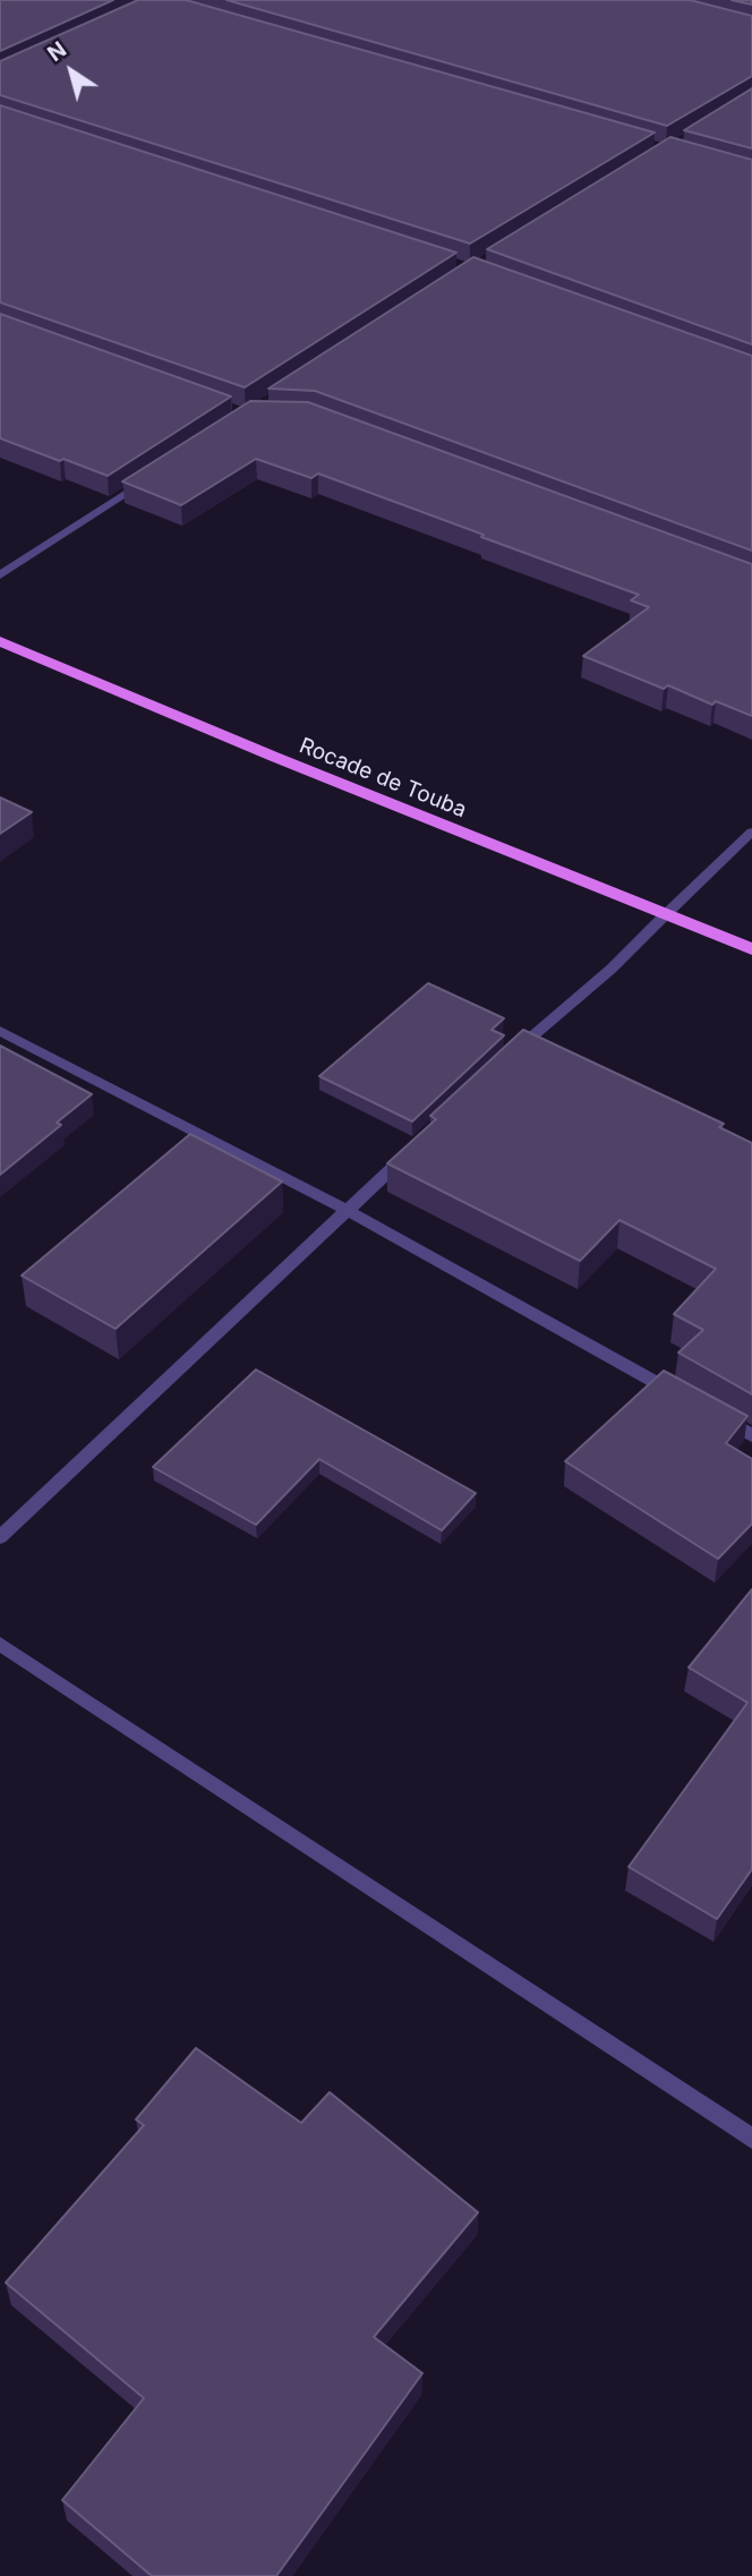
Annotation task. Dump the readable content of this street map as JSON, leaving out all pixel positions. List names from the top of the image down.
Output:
{
  "streets": {
    "main road": ["Rocade de Touba"]
  },
  "north": "top left"
}
